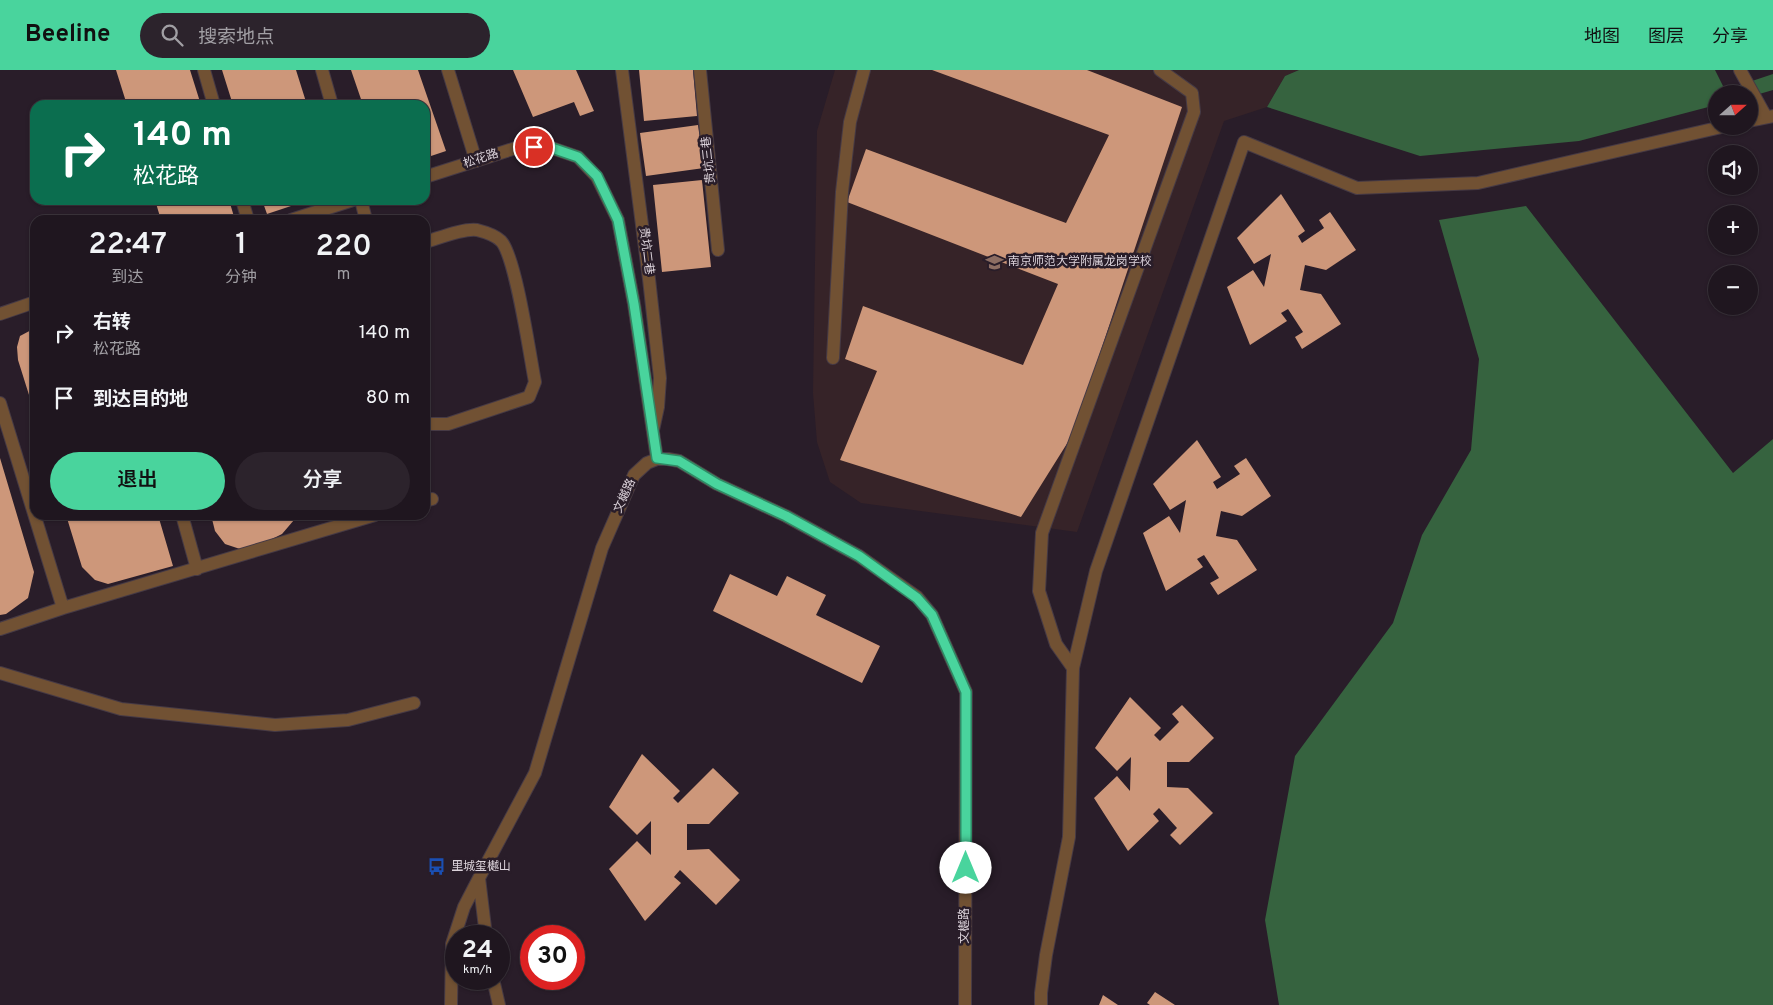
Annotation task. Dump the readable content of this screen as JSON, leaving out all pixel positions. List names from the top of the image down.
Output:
{
  "streets": {
    "street": [
      "松花路",
      "贵坑三巷",
      "贵坑二巷",
      "文樾路"
    ]
  },
  "crossings": [
    ["松花路", "贵坑二巷"],
    ["松花路", "文樾路"]
  ],
  "places": {
    "school or university": ["南京师范大学附属龙岗学校"],
    "bus stop": ["里城玺樾山"]
  },
  "north": "right",
  "page": {
    "header": "Beeline",
    "search": "搜索地点",
    "nav": ["地图", "图层", "分享"],
    "map_buttons": ["+", "−"],
    "turn": ["140 m", "松花路"],
    "eta": [
      "22:47",
      "到达",
      "1",
      "分钟",
      "220",
      "m"
    ],
    "list": [
      {
        "name": "右转",
        "note": "松花路",
        "value": "140 m"
      },
      {
        "name": "到达目的地",
        "value": "80 m"
      }
    ],
    "buttons": ["退出", "分享"],
    "speed": "24 km/h",
    "limit": "30"
  }
}
